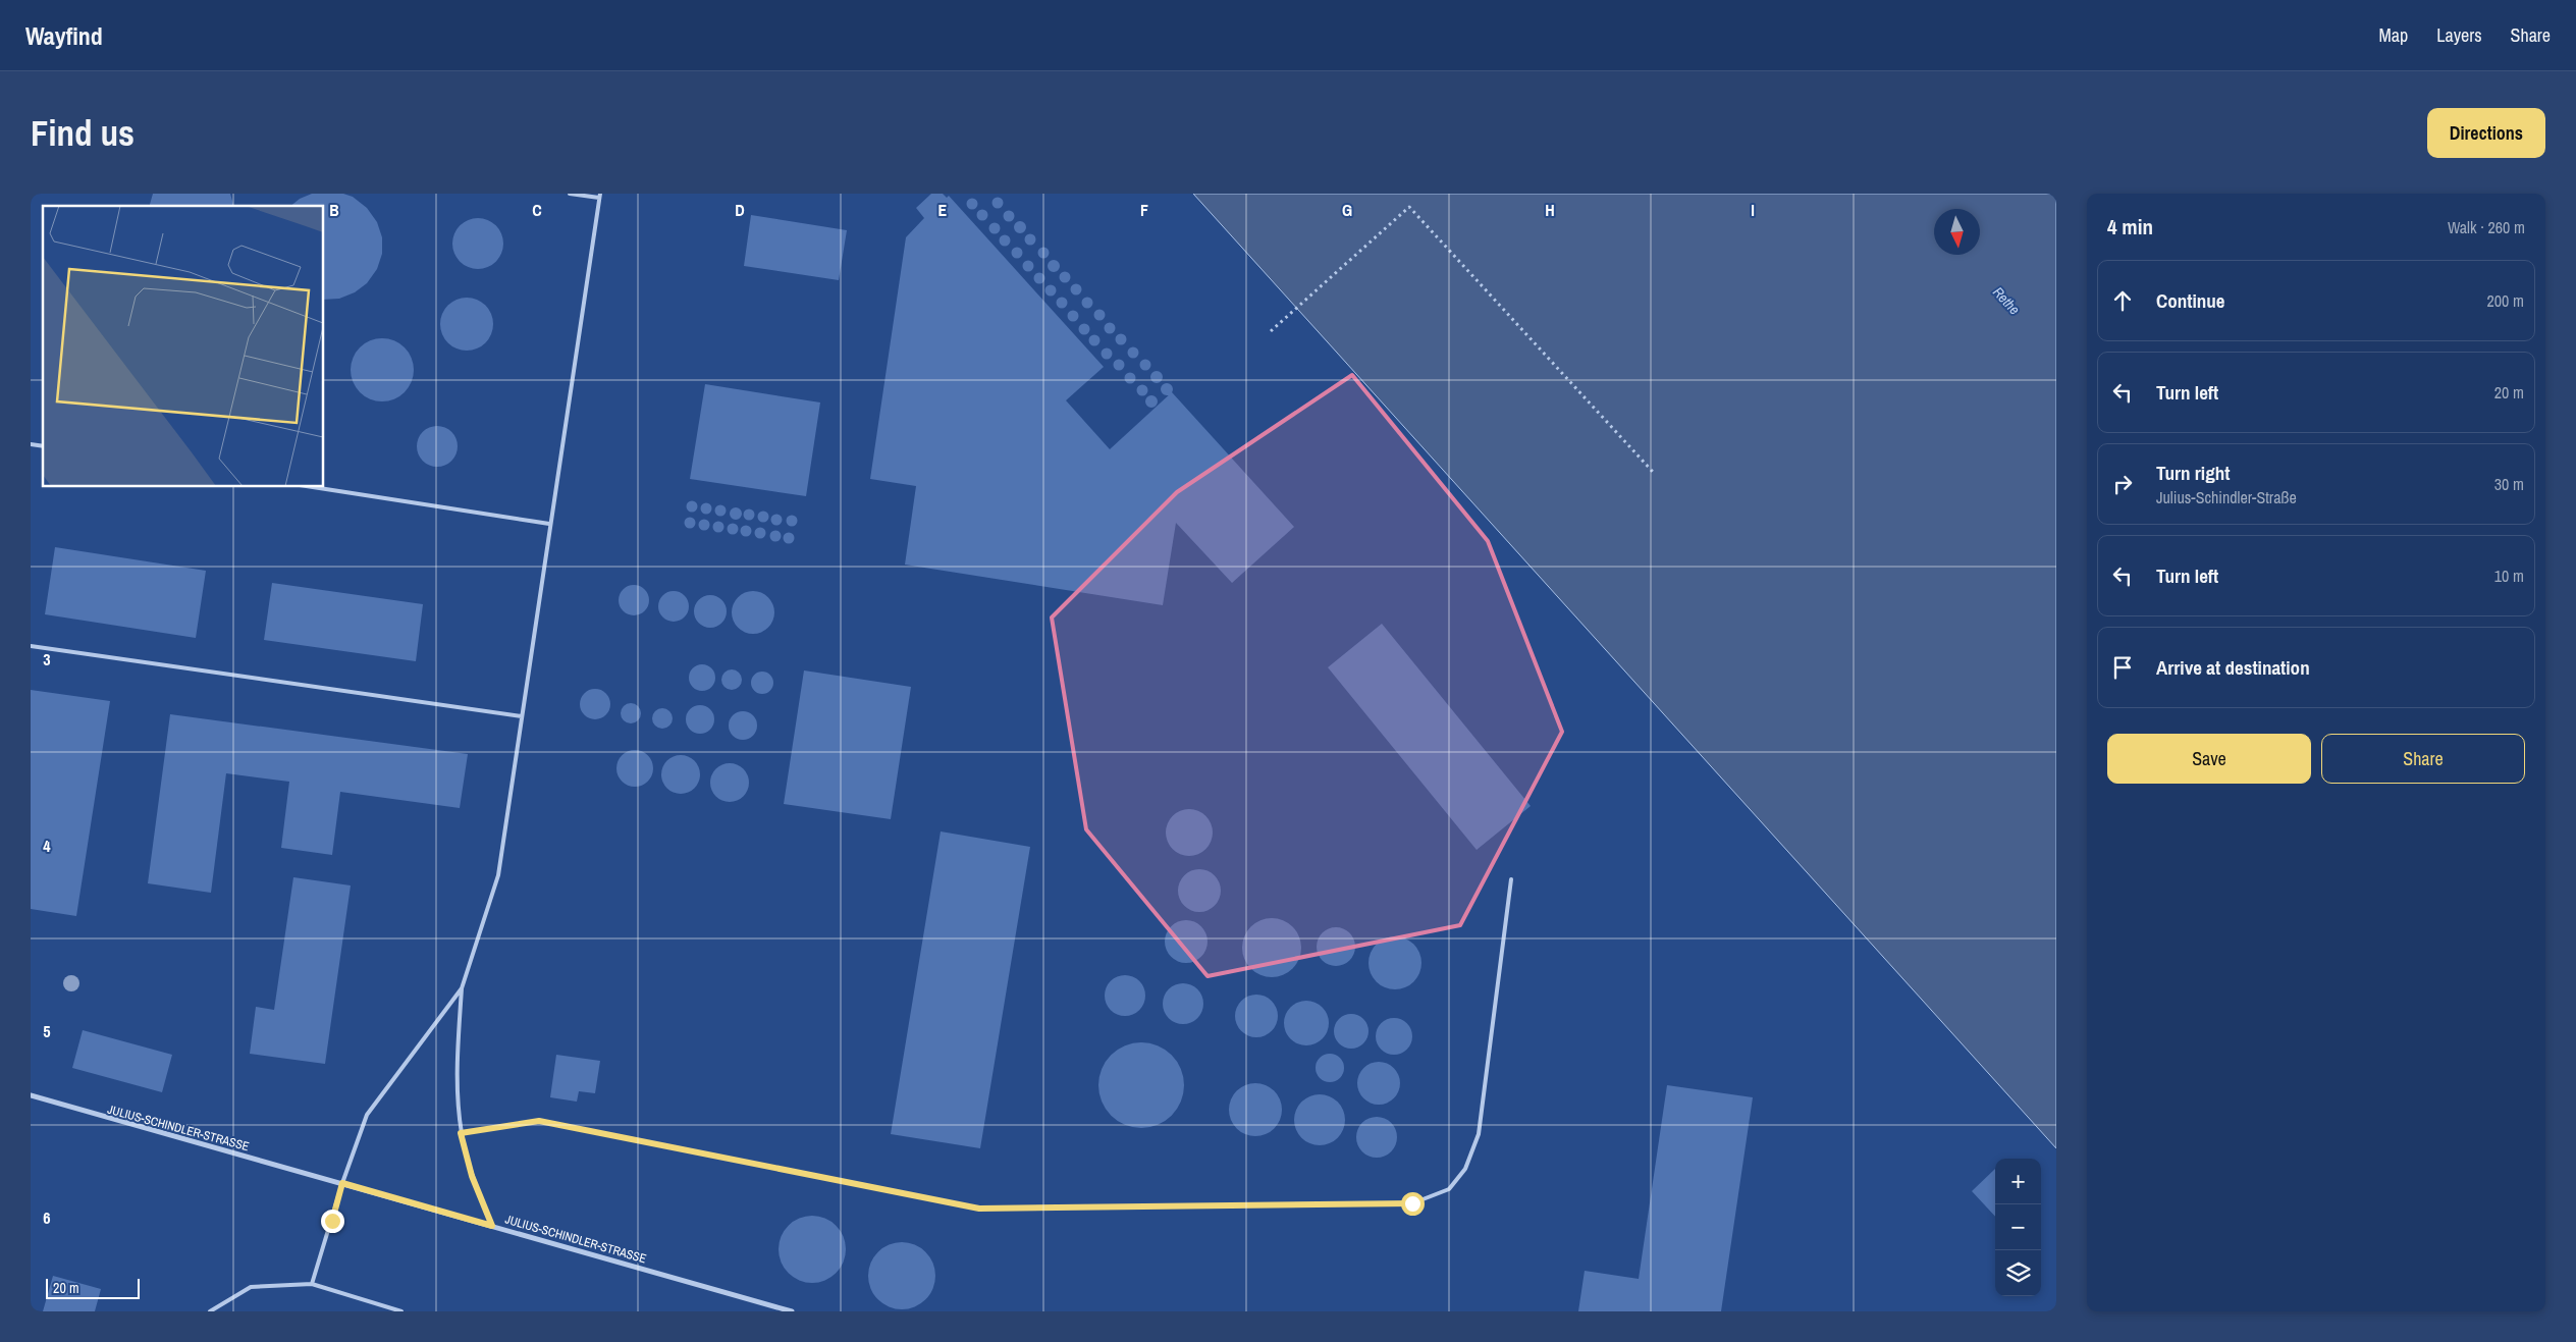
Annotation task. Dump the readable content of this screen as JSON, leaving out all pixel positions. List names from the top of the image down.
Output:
{
  "streets": {
    "street": ["JULIUS-SCHINDLER-STRASSE"]
  },
  "water": ["Rethe"],
  "scale_bar": "20 m",
  "north": "bottom",
  "page": {
    "header": "Wayfind",
    "nav": ["Map", "Layers", "Share"],
    "buttons": [
      "Directions",
      ["Save", "Share"]
    ],
    "title": "Find us",
    "heading": ["4 min", "Walk · 260 m"],
    "list": [
      ["Continue", "200 m"],
      ["Turn left", "20 m"],
      ["Turn right", "Julius-Schindler-Straße", "30 m"],
      ["Turn left", "10 m"],
      "Arrive at destination"
    ],
    "map_buttons": ["+", "−"],
    "scale": "20 m"
  },
  "grid": {
    "columns": [
      "B",
      "C",
      "D",
      "E",
      "F",
      "G",
      "H",
      "I"
    ],
    "rows": [
      "3",
      "4",
      "5",
      "6"
    ]
  }
}
